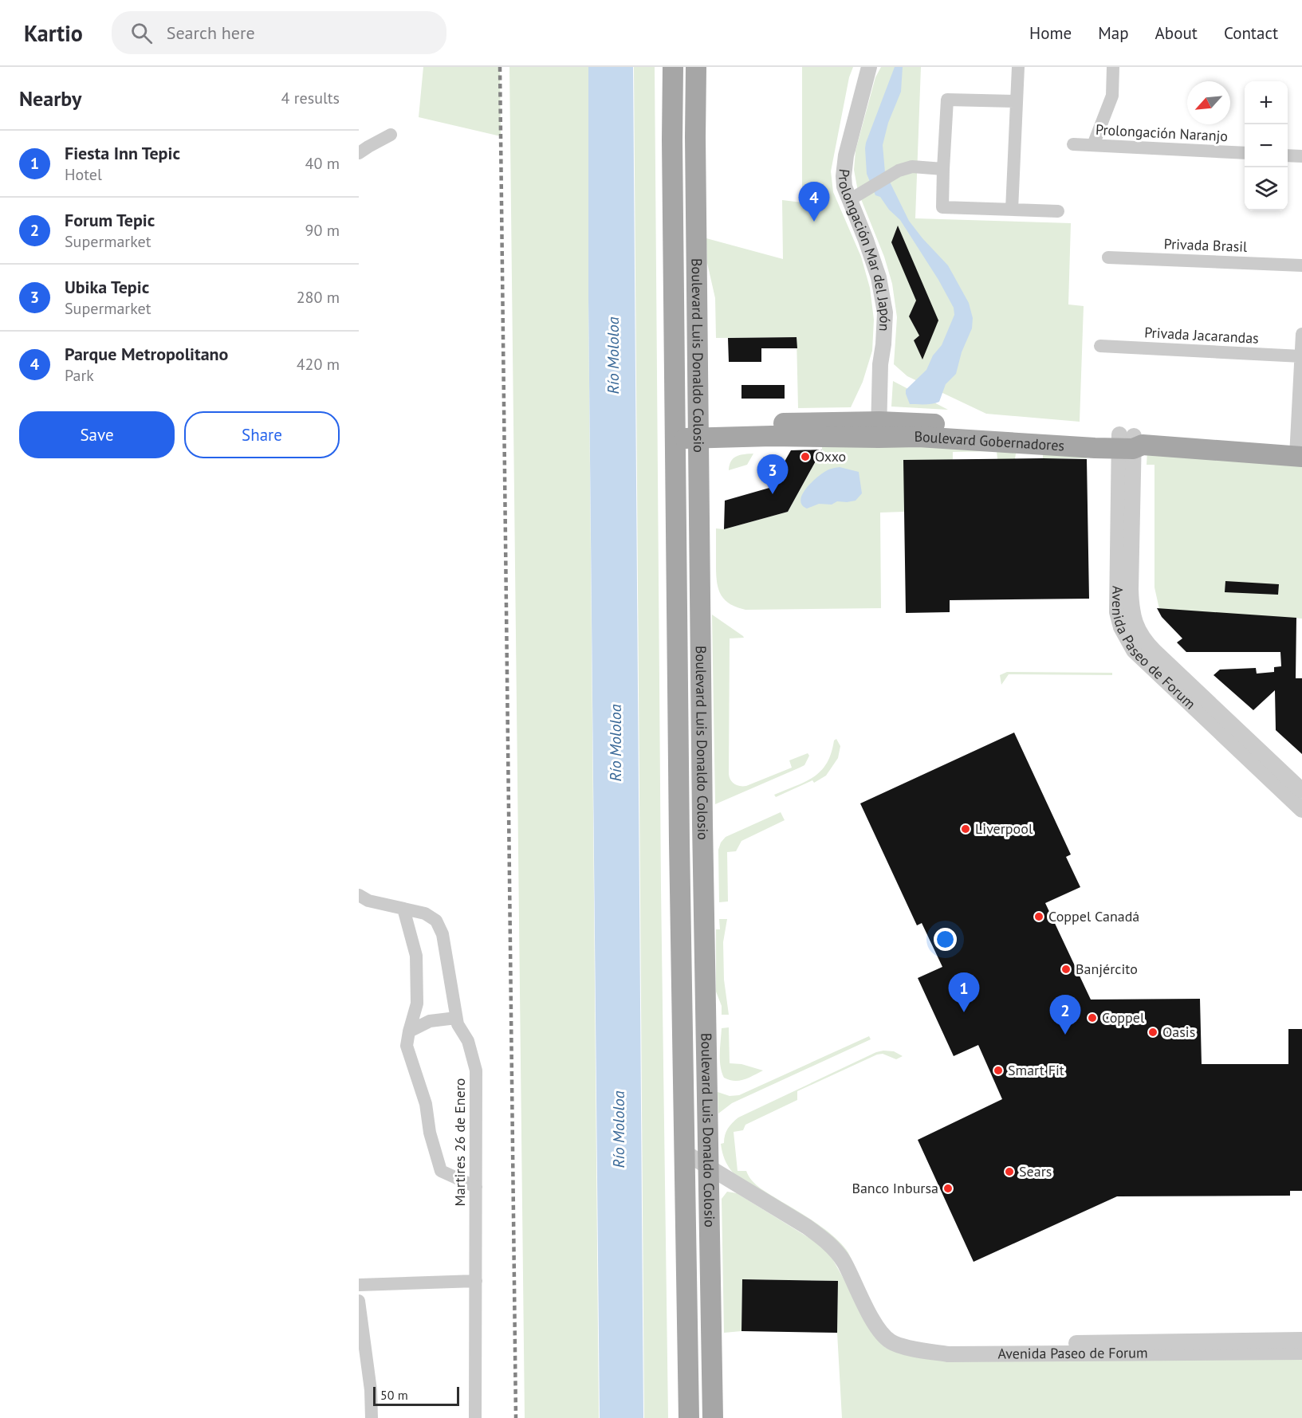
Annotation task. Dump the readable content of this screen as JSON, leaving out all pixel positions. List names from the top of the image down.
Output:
{
  "streets": {
    "main road": ["Boulevard Luis Donaldo Colosio", "Boulevard Gobernadores"],
    "street": [
      "Prolongación Naranjo",
      "Privada Brasil",
      "Prolongación Mar del Japón",
      "Privada Jacarandas",
      "Avenida Paseo de Forum",
      "Martires 26 de Enero"
    ]
  },
  "crossings": [
    ["Prolongación Mar del Japón", "Boulevard Gobernadores"],
    ["Boulevard Luis Donaldo Colosio", "Boulevard Gobernadores"],
    ["Boulevard Luis Donaldo Colosio", "Avenida Paseo de Forum"],
    ["Boulevard Gobernadores", "Avenida Paseo de Forum"]
  ],
  "water": ["Río Mololoa"],
  "places": [
    "Oxxo",
    "Liverpool",
    "Coppel Canadá",
    "Banjército",
    "Coppel",
    "Oasis",
    "Smart Fit",
    "Sears",
    "Banco Inbursa"
  ],
  "scale_bar": "50 m",
  "north": "bottom left",
  "page": {
    "header": "Kartio",
    "search": "Search here",
    "nav": [
      "Home",
      "Map",
      "About",
      "Contact"
    ],
    "heading": ["Nearby", "4 results"],
    "map_buttons": ["+", "−"],
    "list": [
      {
        "mark": "1",
        "name": "Fiesta Inn Tepic",
        "note": "Hotel",
        "value": "40 m"
      },
      {
        "mark": "2",
        "name": "Forum Tepic",
        "note": "Supermarket",
        "value": "90 m"
      },
      {
        "mark": "3",
        "name": "Ubika Tepic",
        "note": "Supermarket",
        "value": "280 m"
      },
      {
        "mark": "4",
        "name": "Parque Metropolitano",
        "note": "Park",
        "value": "420 m"
      }
    ],
    "pins": [
      "4",
      "3",
      "1",
      "2"
    ],
    "buttons": ["Save", "Share"],
    "scale": "50 m"
  }
}
